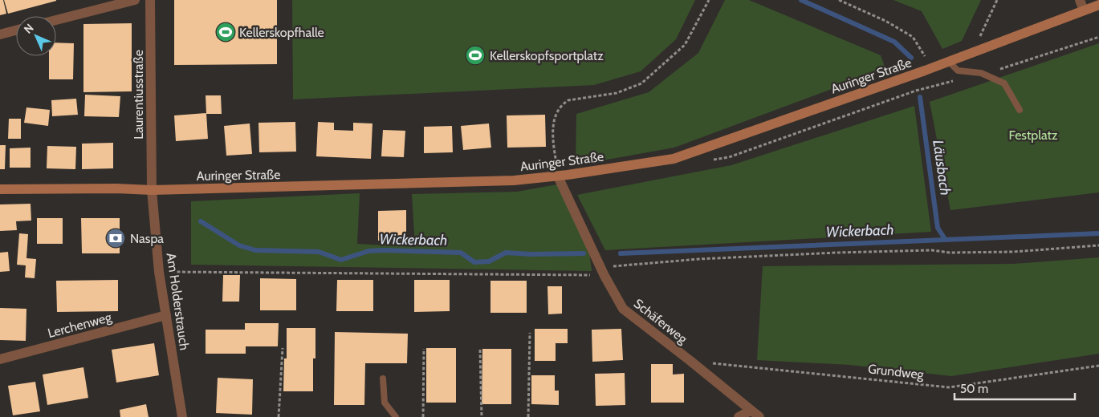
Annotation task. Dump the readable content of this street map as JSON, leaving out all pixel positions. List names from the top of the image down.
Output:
{
  "streets": {
    "street": [
      "Auringer Straße",
      "Laurentiusstraße",
      "Am Holderstrauch",
      "Schäferweg",
      "Lerchenweg"
    ],
    "path": ["Grundweg"]
  },
  "crossings": [
    ["Auringer Straße", "Laurentiusstraße"],
    ["Auringer Straße", "Am Holderstrauch"],
    ["Auringer Straße", "Schäferweg"],
    ["Laurentiusstraße", "Am Holderstrauch"],
    ["Am Holderstrauch", "Lerchenweg"],
    ["Schäferweg", "Grundweg"]
  ],
  "water": ["Läusbach", "Wickerbach"],
  "parks": ["Festplatz"],
  "places": {
    "sports": ["Kellerskopfhalle", "Kellerskopfsportplatz"],
    "bank": ["Naspa"]
  },
  "scale_bar": "50 m",
  "north": "top left"
}
